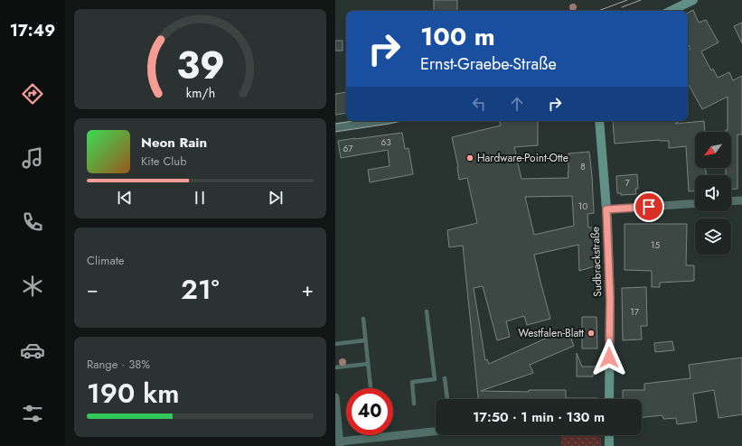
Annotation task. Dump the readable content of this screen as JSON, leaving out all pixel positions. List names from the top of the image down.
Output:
{
  "streets": {
    "street": ["Sudbrackstraße"]
  },
  "places": ["Hardware-Point-Otte", "Westfalen-Blatt"],
  "house_numbers": [
    "63",
    "67",
    "8",
    "7",
    "10",
    "15",
    "17"
  ],
  "north": "bottom left",
  "page": {
    "tabs": "17:49",
    "turn": ["100 m", "Ernst-Graebe-Straße"],
    "song": ["Neon Rain", "Kite Club"],
    "tile": [
      "Climate",
      ["Range · 38%", "190 km"]
    ],
    "heat": ["−", "21°", "+"],
    "limit": "40",
    "trip": "17:50 · 1 min · 130 m",
    "gauge": ["39", "km/h"]
  }
}
